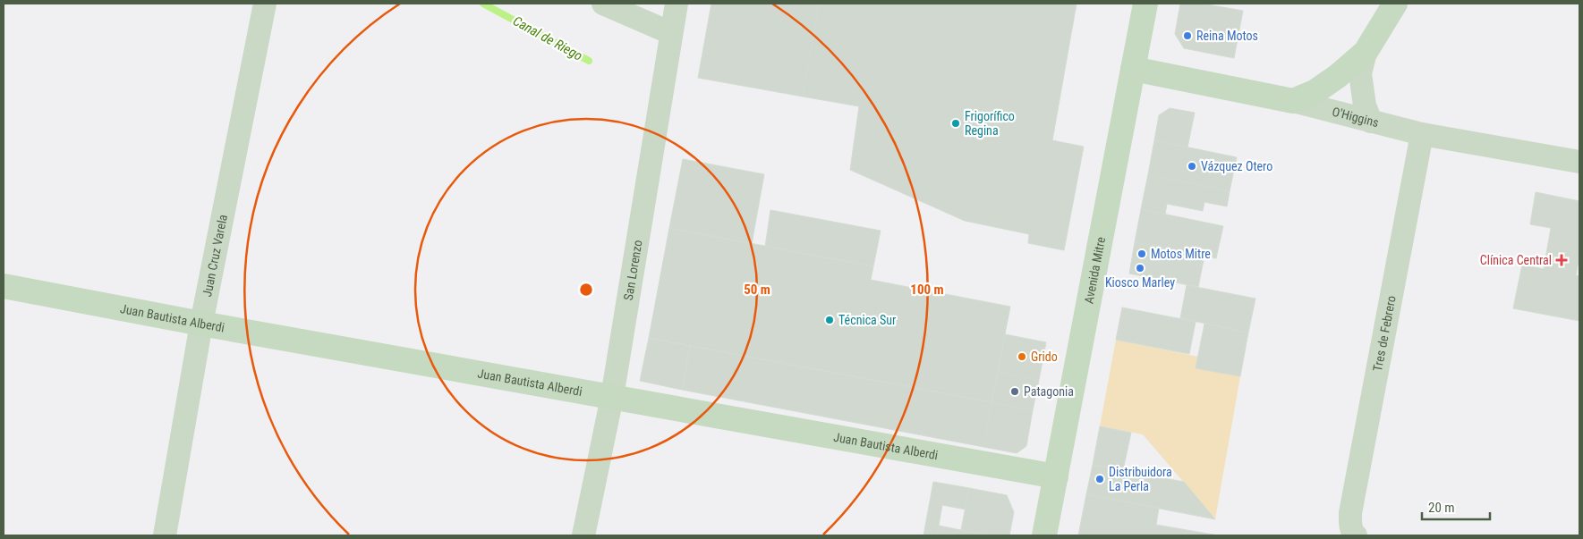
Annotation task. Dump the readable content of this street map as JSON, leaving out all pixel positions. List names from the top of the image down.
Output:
{
  "streets": {
    "street": [
      "O'Higgins",
      "Juan Cruz Varela",
      "San Lorenzo",
      "Avenida Mitre",
      "Juan Bautista Alberdi",
      "Tres de Febrero"
    ]
  },
  "crossings": [
    ["O'Higgins", "Avenida Mitre"],
    ["O'Higgins", "Tres de Febrero"],
    ["Juan Cruz Varela", "Juan Bautista Alberdi"],
    ["San Lorenzo", "Juan Bautista Alberdi"],
    ["Avenida Mitre", "Juan Bautista Alberdi"]
  ],
  "water": ["Canal de Riego"],
  "places": {
    "other": [
      "Reina Motos",
      "Frigorífico Regina",
      "Vázquez Otero",
      "Motos Mitre",
      "Kiosco Marley",
      "Técnica Sur",
      "Grido",
      "Patagonia",
      "Distribuidora La Perla"
    ],
    "health": ["Clínica Central"]
  },
  "scale_bar": "20 m",
  "rings": ["50 m", "100 m"]
}
